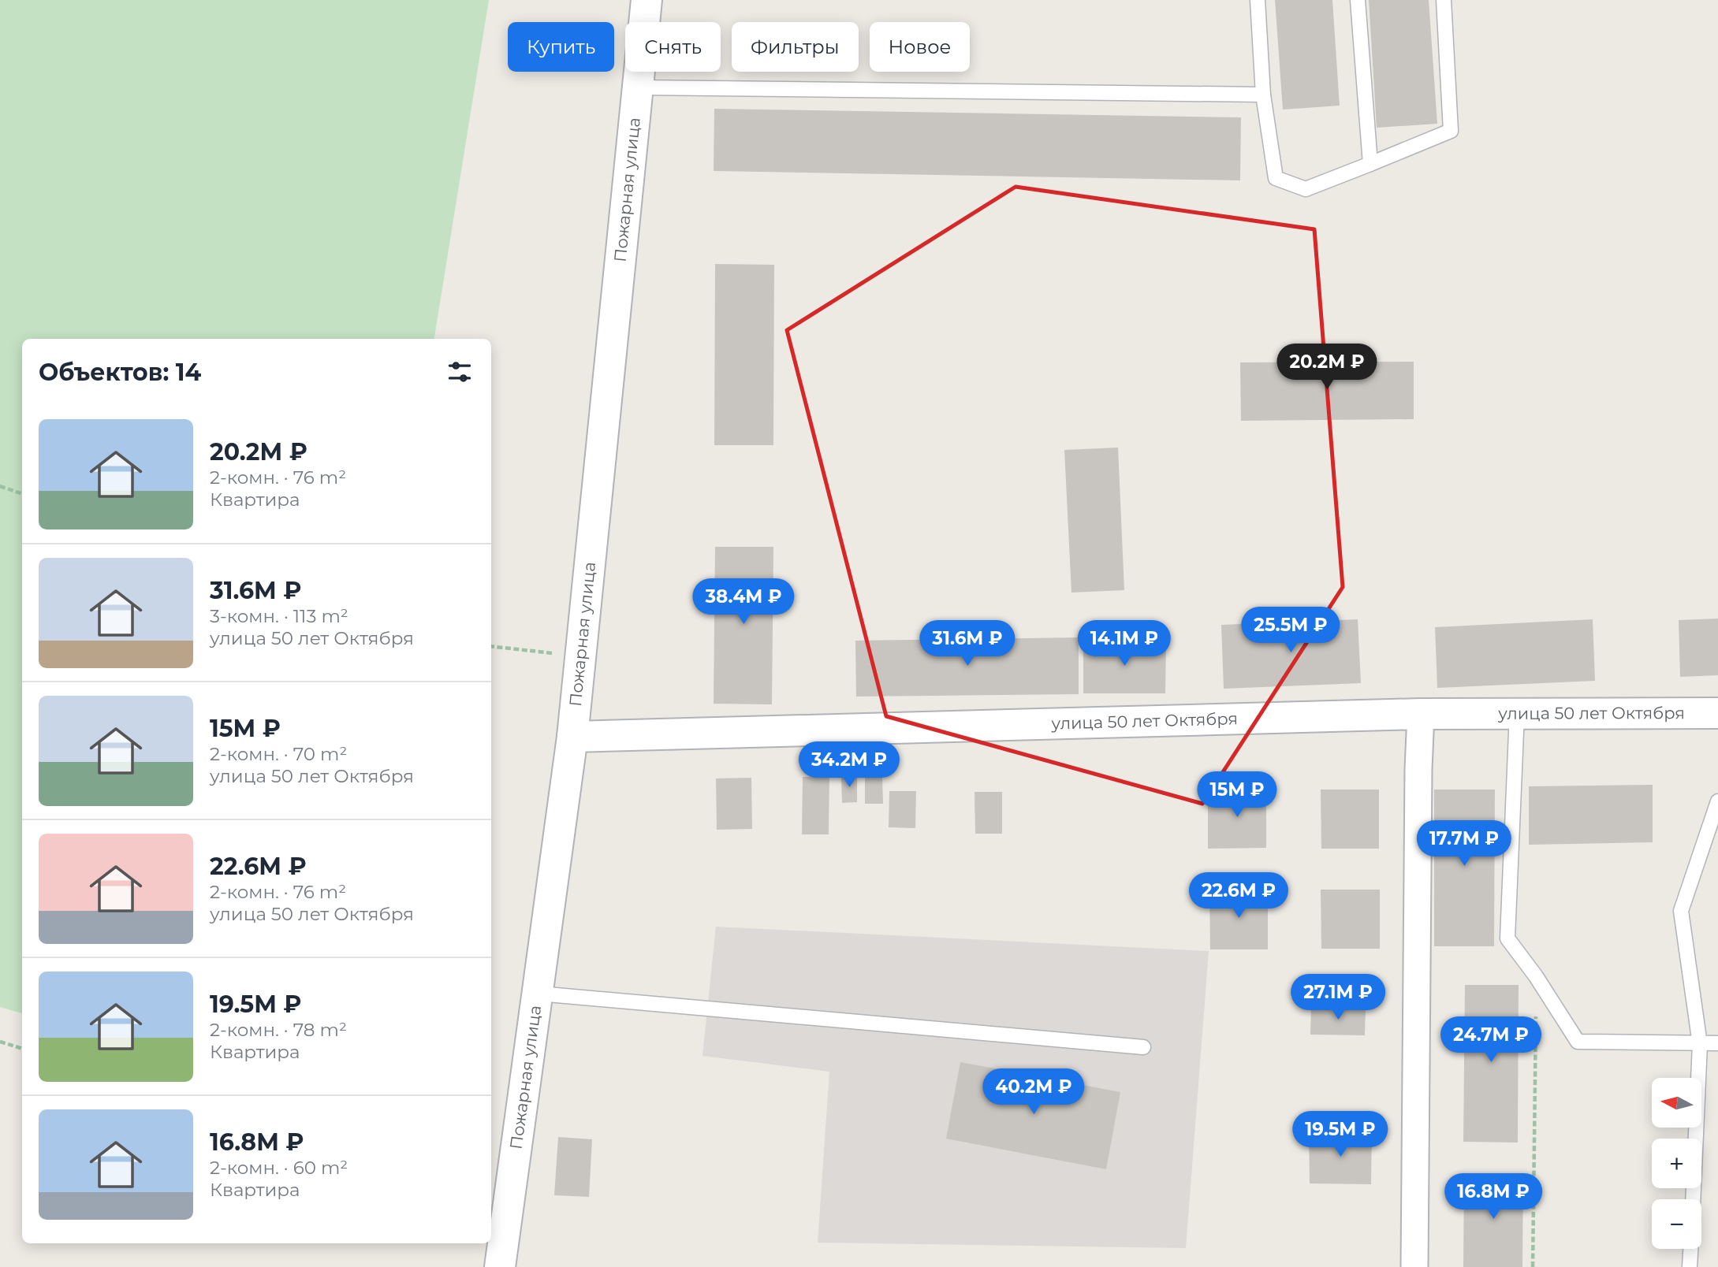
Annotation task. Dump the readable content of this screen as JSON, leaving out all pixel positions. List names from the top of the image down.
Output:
{
  "streets": {
    "street": ["Пожарная улица", "улица 50 лет Октября"]
  },
  "crossings": [
    ["Пожарная улица", "улица 50 лет Октября"]
  ],
  "north": "left",
  "page": {
    "chip": [
      "Купить",
      "Снять",
      "Фильтры",
      "Новое"
    ],
    "heading": "Объектов: 14",
    "price": [
      "20.2M ₽",
      "38.4M ₽",
      "25.5M ₽",
      "31.6M ₽",
      "14.1M ₽",
      "34.2M ₽",
      "15M ₽",
      "17.7M ₽",
      "22.6M ₽",
      "27.1M ₽",
      "24.7M ₽",
      "40.2M ₽",
      "19.5M ₽",
      "16.8M ₽"
    ],
    "list": [
      {
        "name": "20.2M ₽",
        "note": "2-комн. · 76 m² · Квартира"
      },
      {
        "name": "31.6M ₽",
        "note": "3-комн. · 113 m² · улица 50 лет Октября"
      },
      {
        "name": "15M ₽",
        "note": "2-комн. · 70 m² · улица 50 лет Октября"
      },
      {
        "name": "22.6M ₽",
        "note": "2-комн. · 76 m² · улица 50 лет Октября"
      },
      {
        "name": "19.5M ₽",
        "note": "2-комн. · 78 m² · Квартира"
      },
      {
        "name": "16.8M ₽",
        "note": "2-комн. · 60 m² · Квартира"
      }
    ],
    "map_buttons": ["+", "−"]
  }
}
